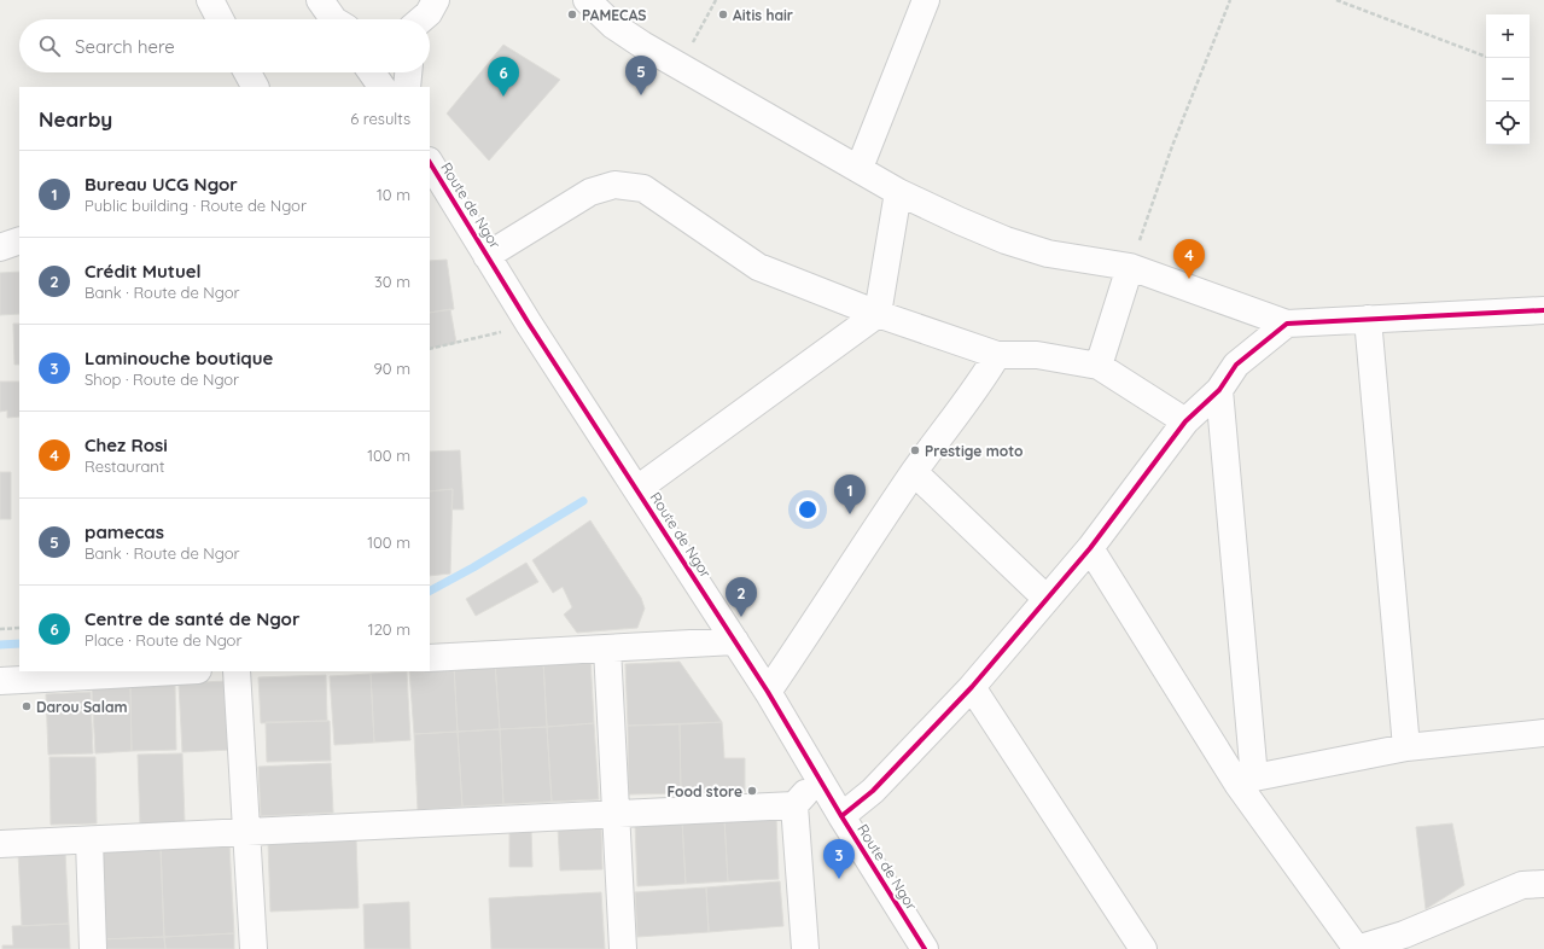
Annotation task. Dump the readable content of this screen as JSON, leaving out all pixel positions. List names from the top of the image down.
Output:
{
  "streets": {
    "street": ["Route de Ngor"]
  },
  "places": [
    "PAMECAS",
    "Aitis hair",
    "Prestige moto",
    "Darou Salam",
    "Food store"
  ],
  "page": {
    "map_buttons": ["+", "−"],
    "search": "Search here",
    "pins": [
      "5",
      "6",
      "4",
      "1",
      "2",
      "3"
    ],
    "heading": ["Nearby", "6 results"],
    "list": [
      {
        "mark": "1",
        "name": "Bureau UCG Ngor",
        "note": "Public building · Route de Ngor",
        "value": "10 m"
      },
      {
        "mark": "2",
        "name": "Crédit Mutuel",
        "note": "Bank · Route de Ngor",
        "value": "30 m"
      },
      {
        "mark": "3",
        "name": "Laminouche boutique",
        "note": "Shop · Route de Ngor",
        "value": "90 m"
      },
      {
        "mark": "4",
        "name": "Chez Rosi",
        "note": "Restaurant",
        "value": "100 m"
      },
      {
        "mark": "5",
        "name": "pamecas",
        "note": "Bank · Route de Ngor",
        "value": "100 m"
      },
      {
        "mark": "6",
        "name": "Centre de santé de Ngor",
        "note": "Place · Route de Ngor",
        "value": "120 m"
      }
    ]
  }
}
